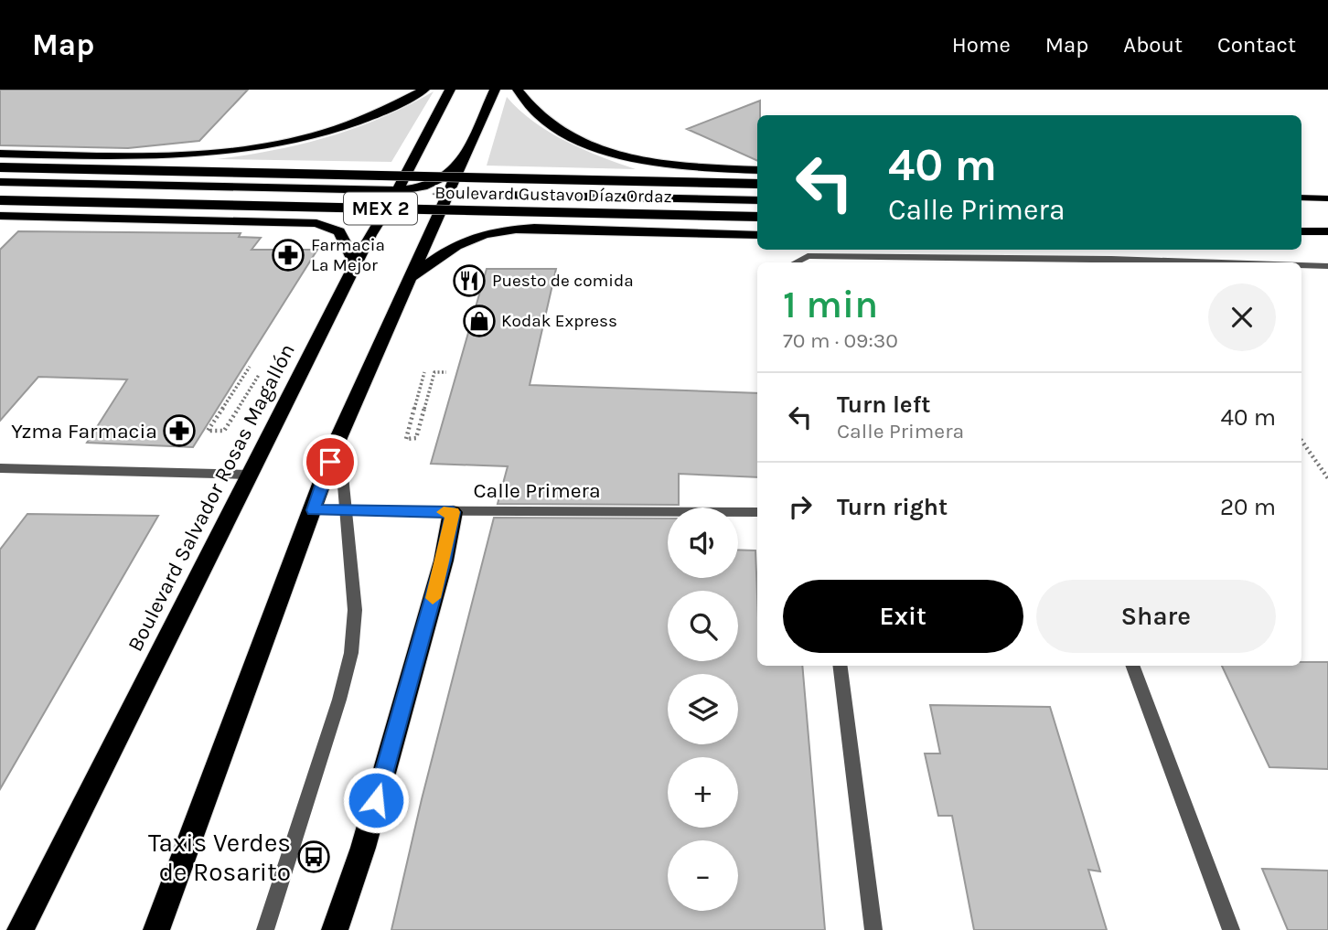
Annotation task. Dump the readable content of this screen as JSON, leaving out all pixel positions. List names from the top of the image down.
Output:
{
  "streets": {
    "highway": ["Boulevard Salvador Rosas Magallón"],
    "main road": ["Boulevard Gustavo Díaz Ordaz", "MEX 2"],
    "street": ["Calle Primera"]
  },
  "places": {
    "pharmacy": ["Farmacia La Mejor", "Yzma Farmacia"],
    "restaurant": ["Puesto de comida"],
    "shop": ["Kodak Express"],
    "bus stop": ["Taxis Verdes de Rosarito"]
  },
  "page": {
    "header": "Map",
    "nav": [
      "Home",
      "Map",
      "About",
      "Contact"
    ],
    "turn": ["40 m", "Calle Primera"],
    "heading": ["1 min", "70 m · 09:30"],
    "list": [
      {
        "name": "Turn left",
        "note": "Calle Primera",
        "value": "40 m"
      },
      {
        "name": "Turn right",
        "value": "20 m"
      }
    ],
    "map_buttons": ["+", "−"],
    "buttons": ["Exit", "Share"]
  }
}
